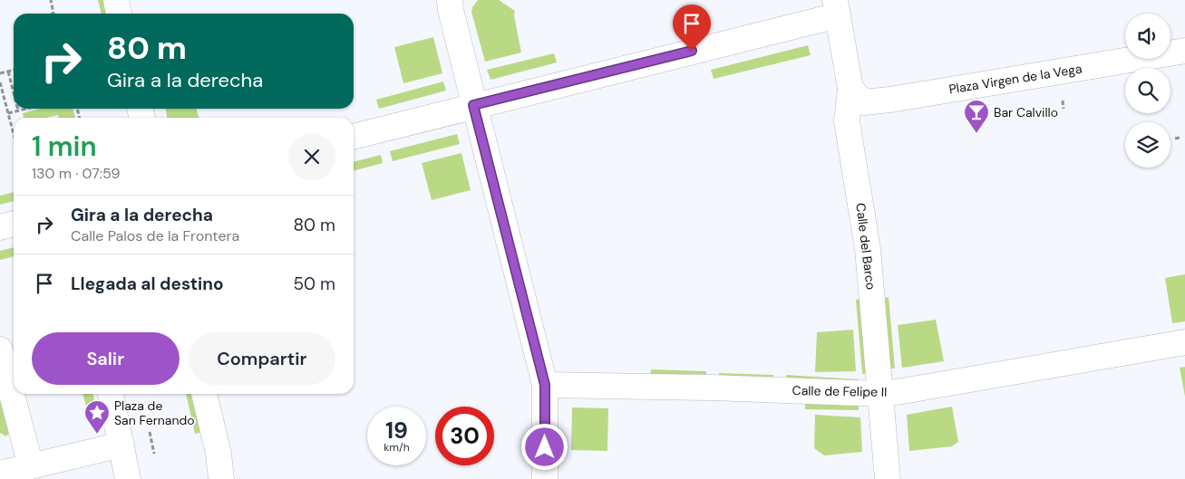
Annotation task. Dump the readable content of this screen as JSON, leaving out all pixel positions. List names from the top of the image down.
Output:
{
  "streets": {
    "street": ["Plaza Virgen de la Vega", "Calle del Barco", "Calle de Felipe II"]
  },
  "crossings": [
    ["Plaza Virgen de la Vega", "Calle del Barco"],
    ["Calle del Barco", "Calle de Felipe II"]
  ],
  "places": {
    "bar": ["Bar Calvillo"],
    "place": ["Plaza de San Fernando"]
  },
  "page": {
    "turn": ["80 m", "Gira a la derecha"],
    "heading": ["1 min", "130 m · 07:59"],
    "list": [
      {
        "name": "Gira a la derecha",
        "note": "Calle Palos de la Frontera",
        "value": "80 m"
      },
      {
        "name": "Llegada al destino",
        "value": "50 m"
      }
    ],
    "buttons": ["Salir", "Compartir"],
    "speed": "19 km/h",
    "limit": "30"
  }
}
